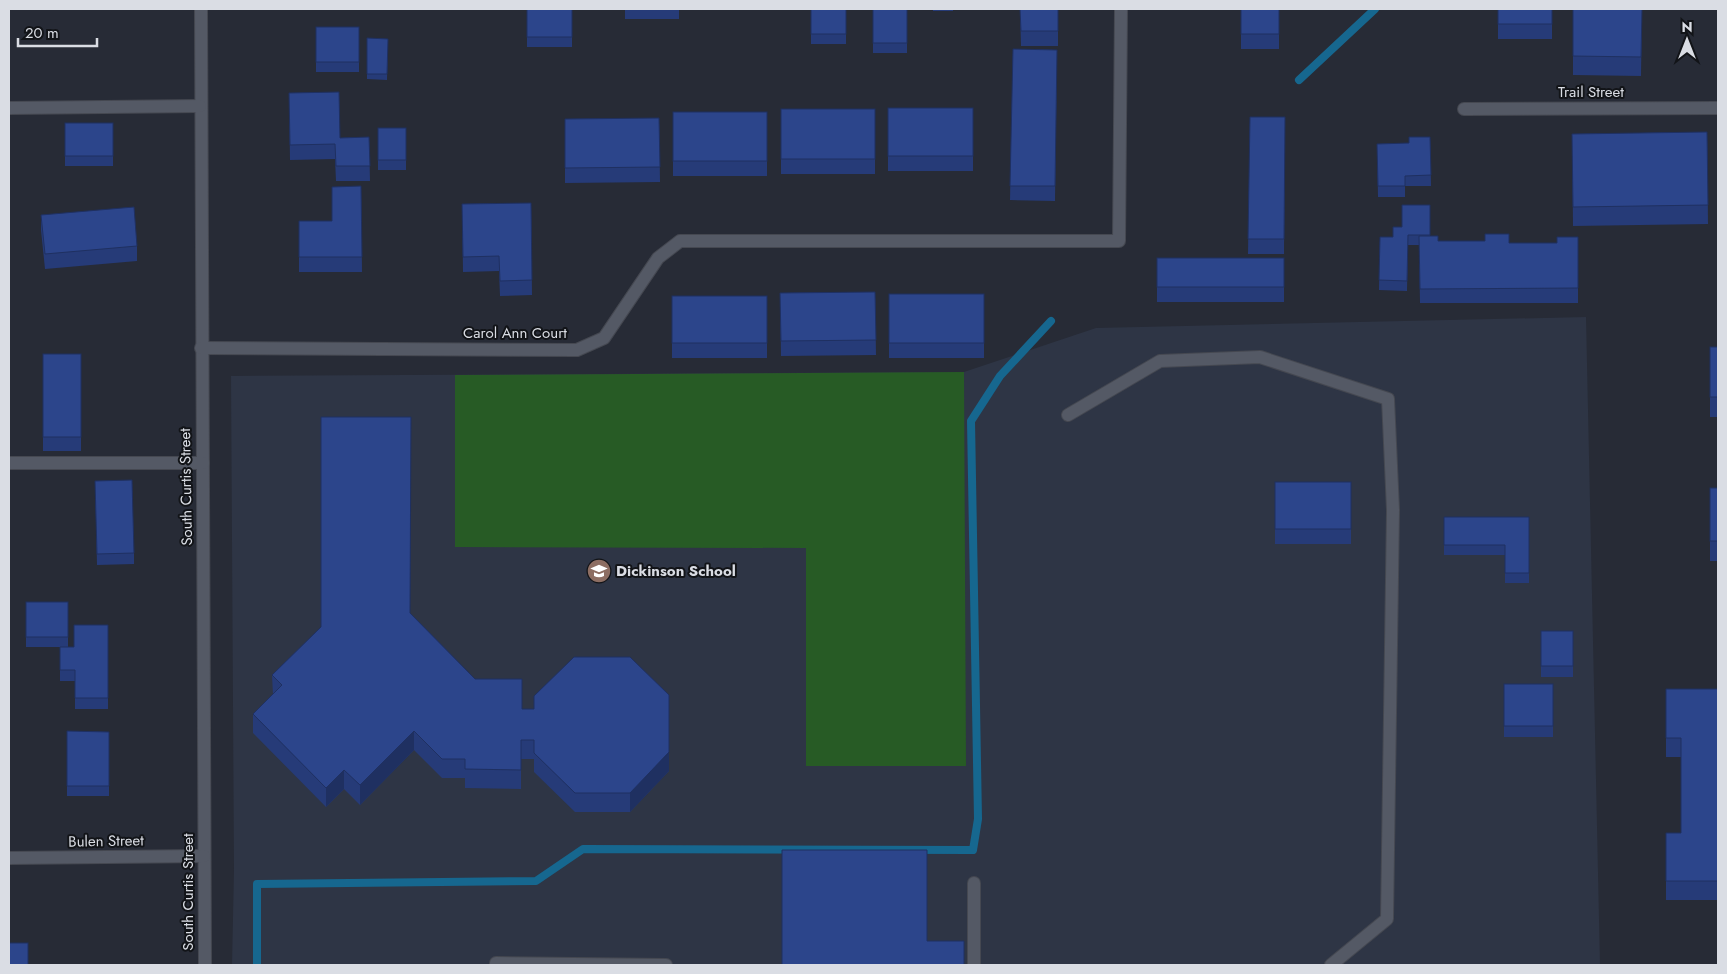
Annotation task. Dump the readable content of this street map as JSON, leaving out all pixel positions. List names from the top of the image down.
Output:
{
  "streets": {
    "street": [
      "Trail Street",
      "Carol Ann Court",
      "South Curtis Street",
      "Bulen Street"
    ]
  },
  "crossings": [
    ["Carol Ann Court", "South Curtis Street"],
    ["South Curtis Street", "Bulen Street"]
  ],
  "places": {
    "school or university": ["Dickinson School"]
  },
  "scale_bar": "20 m",
  "north": "top"
}
